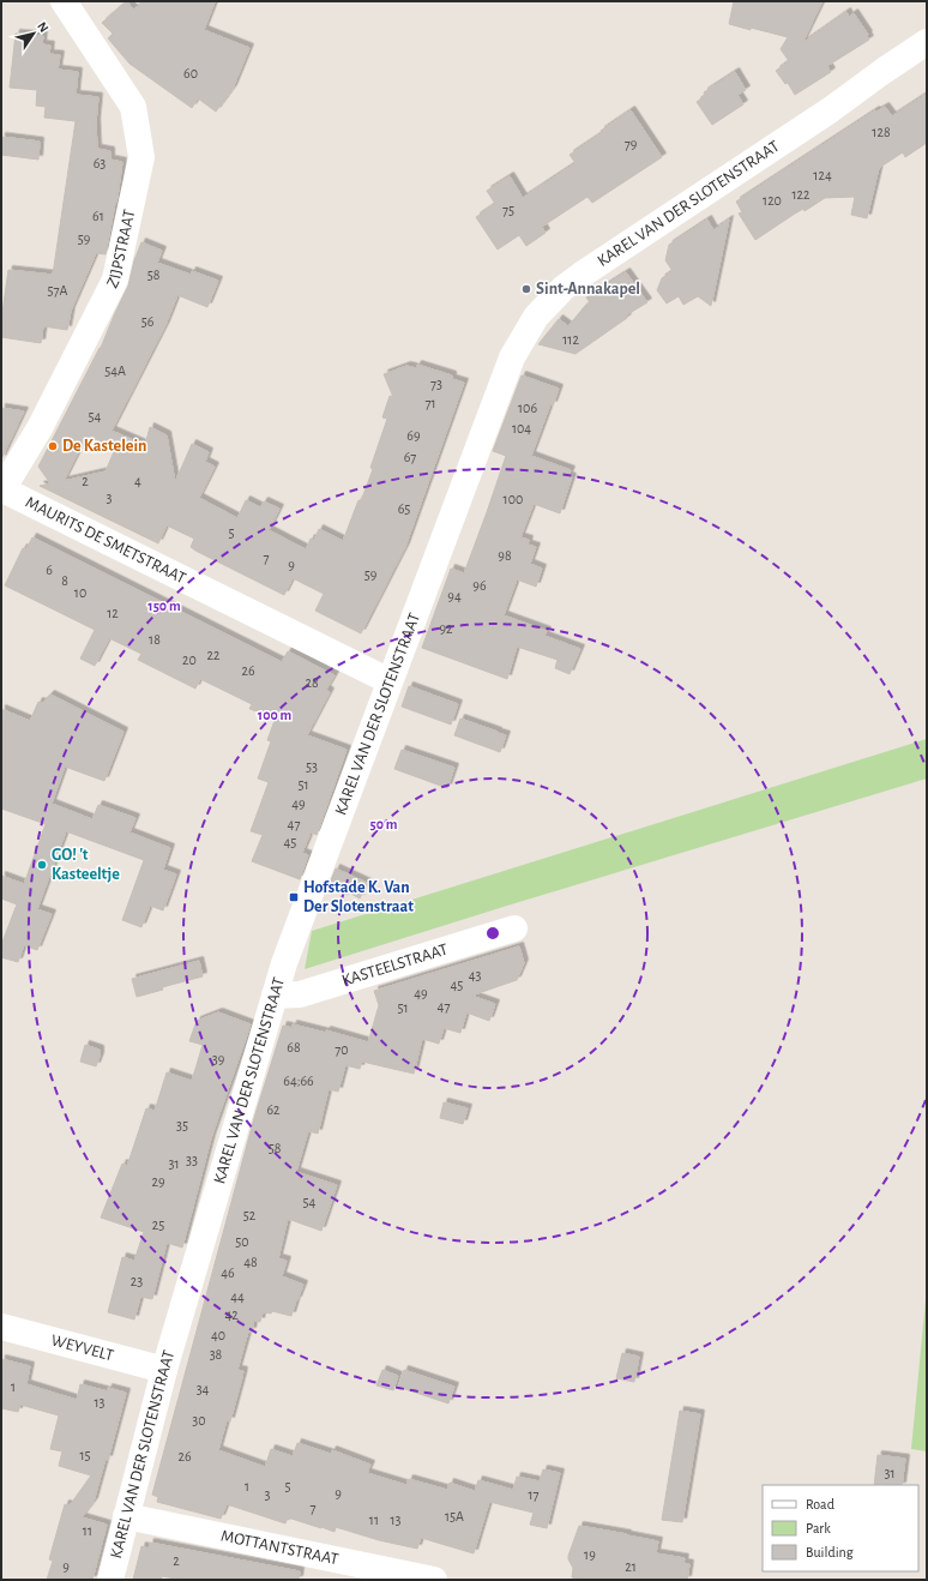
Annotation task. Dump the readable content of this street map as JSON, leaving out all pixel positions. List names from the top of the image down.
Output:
{
  "streets": {
    "street": [
      "KAREL VAN DER SLOTENSTRAAT",
      "ZIJPSTRAAT",
      "MAURITS DE SMETSTRAAT",
      "KASTEELSTRAAT",
      "WEYVELT",
      "MOTTANTSTRAAT"
    ]
  },
  "crossings": [
    ["KAREL VAN DER SLOTENSTRAAT", "MAURITS DE SMETSTRAAT"],
    ["KAREL VAN DER SLOTENSTRAAT", "KASTEELSTRAAT"],
    ["KAREL VAN DER SLOTENSTRAAT", "WEYVELT"],
    ["KAREL VAN DER SLOTENSTRAAT", "MOTTANTSTRAAT"],
    ["ZIJPSTRAAT", "MAURITS DE SMETSTRAAT"]
  ],
  "places": {
    "other": ["Sint-Annakapel", "De Kastelein", "GO! 't Kasteeltje"],
    "transit": ["Hofstade K. Van Der Slotenstraat"]
  },
  "house_numbers": [
    "60",
    "128",
    "79",
    "63",
    "124",
    "122",
    "120",
    "75",
    "61",
    "59",
    "58",
    "57A",
    "56",
    "112",
    "54A",
    "73",
    "71",
    "106",
    "54",
    "104",
    "69",
    "67",
    "2",
    "4",
    "3",
    "100",
    "65",
    "5",
    "98",
    "7",
    "9",
    "6",
    "59",
    "8",
    "96",
    "10",
    "94",
    "12",
    "92",
    "18",
    "22",
    "20",
    "26",
    "28",
    "53",
    "51",
    "49",
    "47",
    "45",
    "43",
    "45",
    "49",
    "47",
    "51",
    "68",
    "70",
    "39",
    "64;66",
    "62",
    "35",
    "58",
    "33",
    "31",
    "29",
    "54",
    "52",
    "25",
    "50",
    "48",
    "46",
    "23",
    "44",
    "42",
    "40",
    "38",
    "1",
    "34",
    "13",
    "30",
    "15",
    "26",
    "31",
    "1",
    "5",
    "9",
    "3",
    "17",
    "7",
    "15A",
    "11",
    "13",
    "11",
    "19",
    "2",
    "9",
    "21"
  ],
  "legend": ["Road", "Park", "Building"],
  "north": "top right",
  "rings": ["150 m", "100 m", "50 m"]
}
